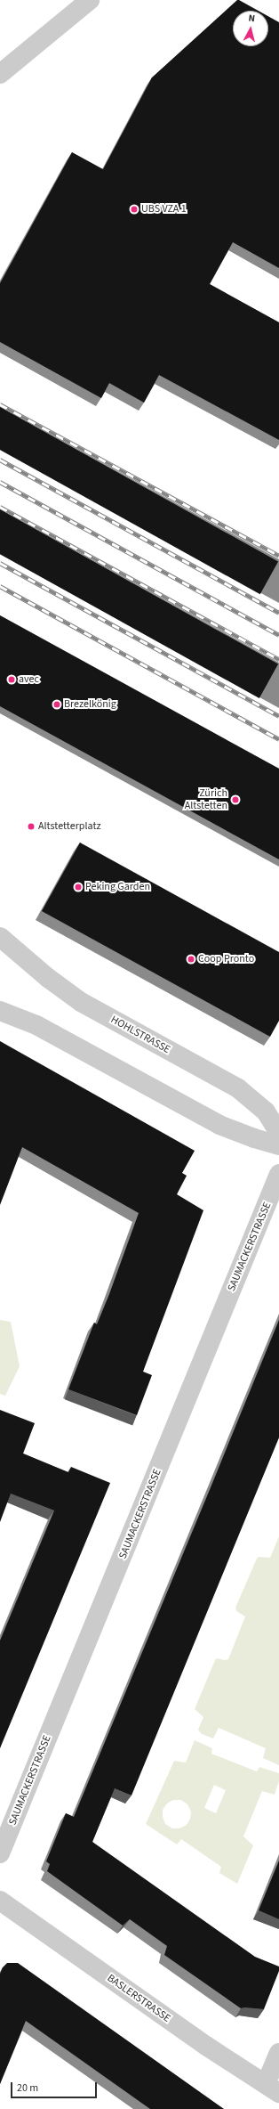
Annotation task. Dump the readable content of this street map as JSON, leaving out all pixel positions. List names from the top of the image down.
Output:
{
  "streets": {
    "street": ["HOHLSTRASSE", "SAUMACKERSTRASSE", "BASLERSTRASSE"]
  },
  "places": [
    "UBS VZA 1",
    "avec",
    "Brezelkönig",
    "Zürich Altstetten",
    "Altstetterplatz",
    "Peking Garden",
    "Coop Pronto"
  ],
  "scale_bar": "20 m",
  "north": "top"
}
